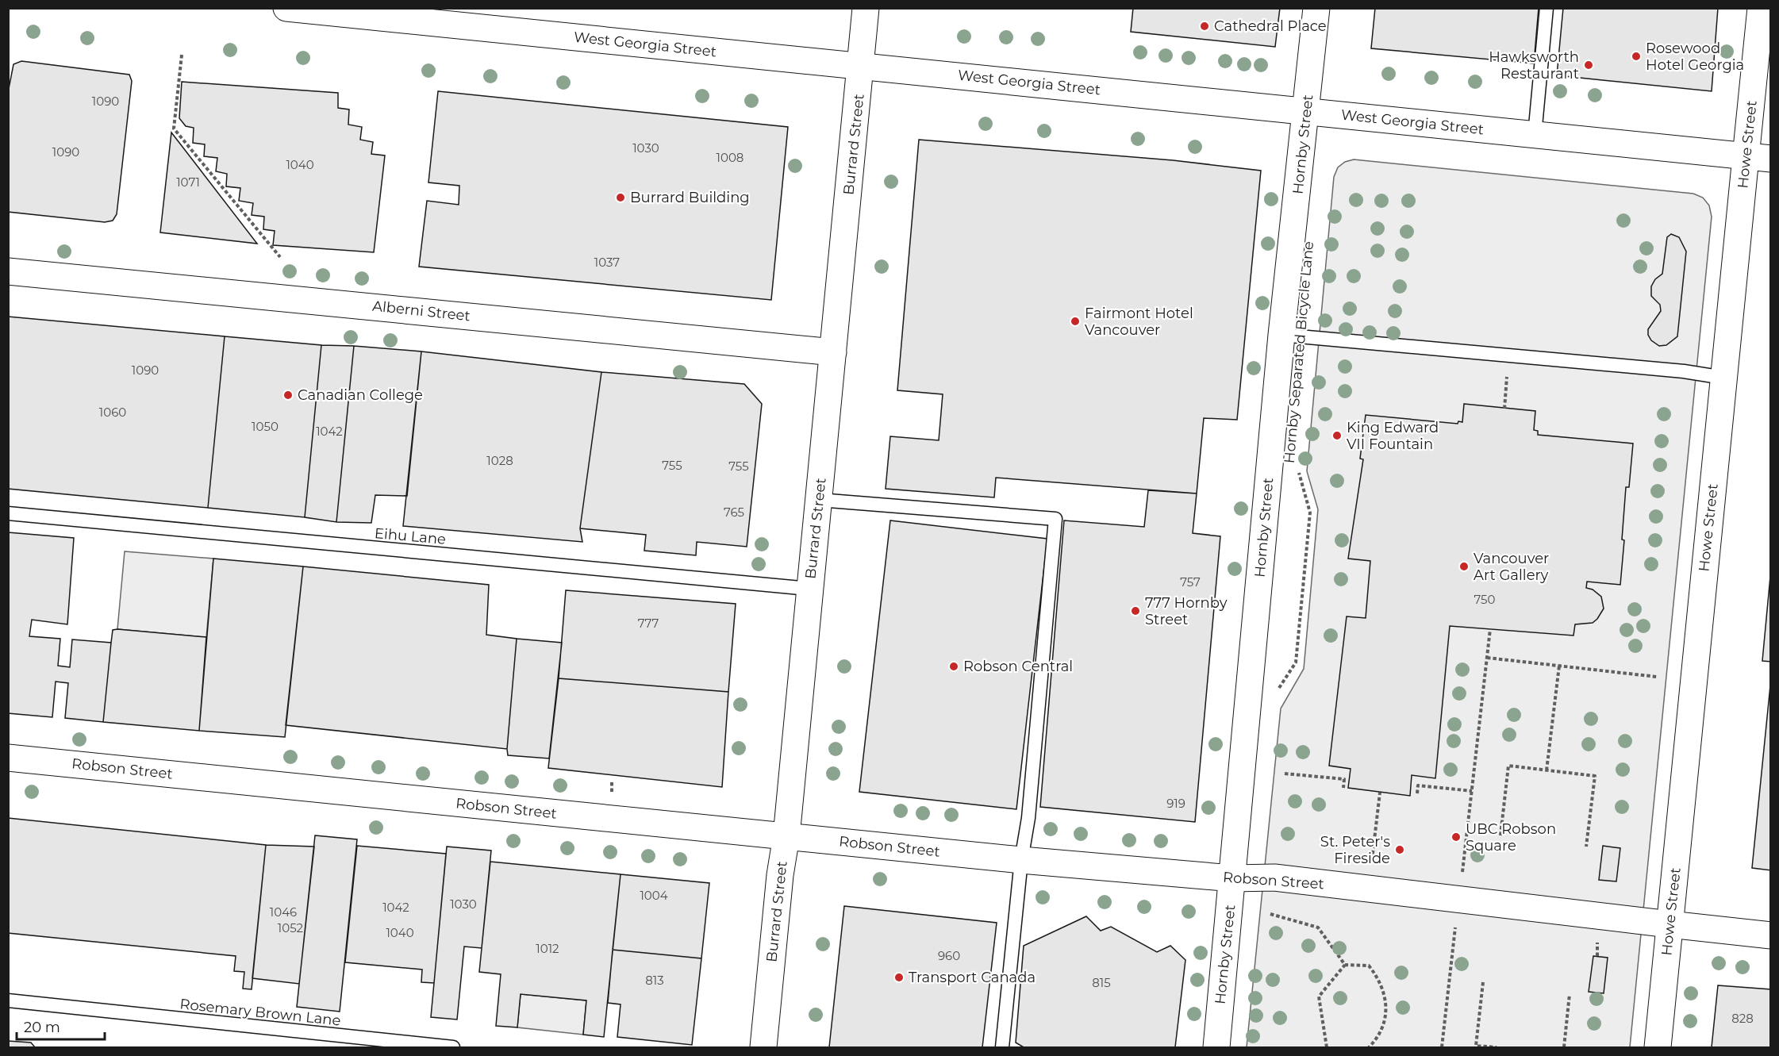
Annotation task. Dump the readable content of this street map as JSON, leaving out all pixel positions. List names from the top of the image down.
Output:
{
  "streets": {
    "main road": [
      "West Georgia Street",
      "Burrard Street",
      "Hornby Street",
      "Howe Street",
      "Alberni Street",
      "Robson Street"
    ],
    "lane": ["Eihu Lane", "Rosemary Brown Lane"],
    "path": ["Hornby Separated Bicycle Lane"]
  },
  "crossings": [
    ["West Georgia Street", "Burrard Street"],
    ["West Georgia Street", "Hornby Street"],
    ["West Georgia Street", "Howe Street"],
    ["Burrard Street", "Alberni Street"],
    ["Burrard Street", "Eihu Lane"],
    ["Burrard Street", "Robson Street"],
    ["Hornby Street", "Robson Street"],
    ["Howe Street", "Robson Street"]
  ],
  "places": [
    "Cathedral Place",
    "Rosewood Hotel Georgia",
    "Hawksworth Restaurant",
    "Burrard Building",
    "Fairmont Hotel Vancouver",
    "Canadian College",
    "King Edward VII Fountain",
    "Vancouver Art Gallery",
    "777 Hornby Street",
    "Robson Central",
    "UBC Robson Square",
    "St. Peter's Fireside",
    "Transport Canada"
  ],
  "house_numbers": [
    "1090",
    "1030",
    "1090",
    "1008",
    "1040",
    "1071",
    "1037",
    "1090",
    "1060",
    "1050",
    "1042",
    "1028",
    "755",
    "755",
    "765",
    "757",
    "750",
    "777",
    "919",
    "1004",
    "1030",
    "1042",
    "1046",
    "1052",
    "1040",
    "1012",
    "960",
    "813",
    "815",
    "828"
  ],
  "scale_bar": "20 m"
}
